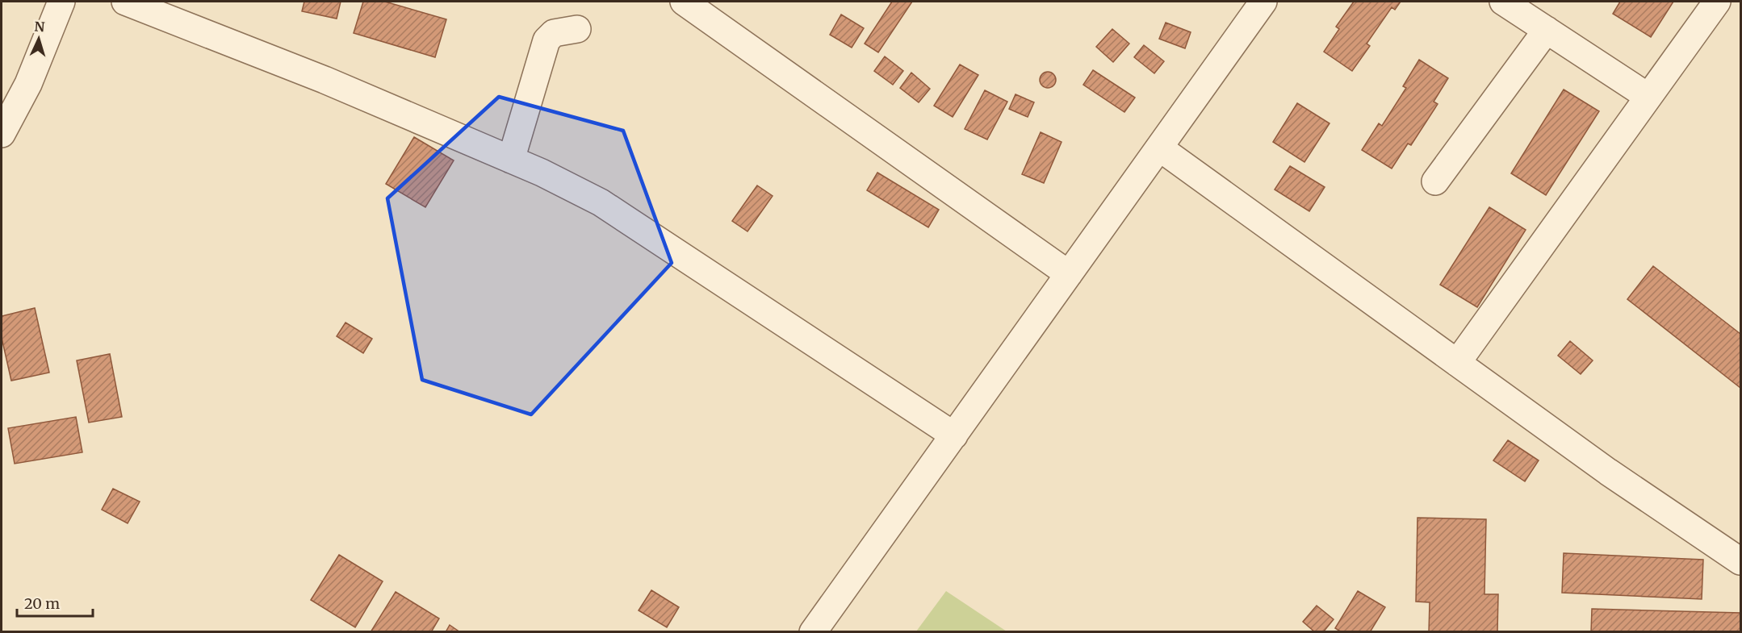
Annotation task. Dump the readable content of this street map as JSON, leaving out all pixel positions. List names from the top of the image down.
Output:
{
  "scale_bar": "20 m",
  "north": "top"
}
